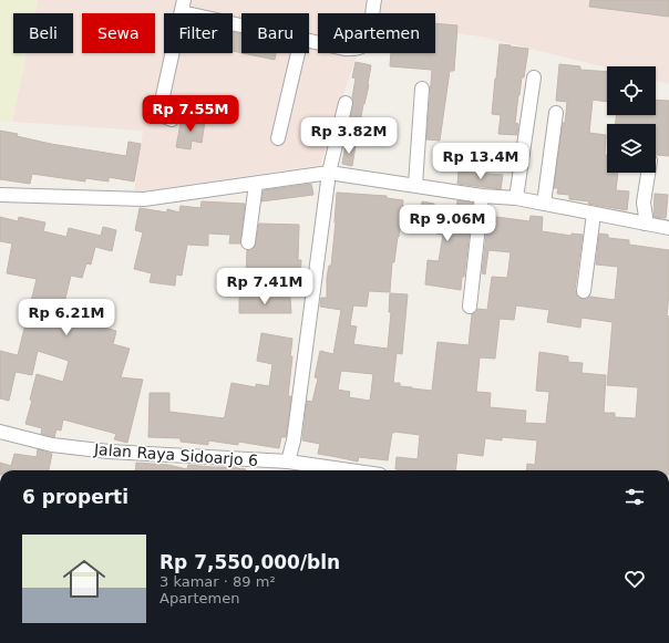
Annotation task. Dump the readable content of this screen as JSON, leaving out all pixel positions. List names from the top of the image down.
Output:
{
  "streets": {
    "street": ["Jalan Raya Sidoarjo 6"]
  },
  "page": {
    "chip": [
      "Beli",
      "Sewa",
      "Filter",
      "Baru",
      "Apartemen"
    ],
    "price": [
      "Rp 7.55M",
      "Rp 3.82M",
      "Rp 13.4M",
      "Rp 9.06M",
      "Rp 7.41M",
      "Rp 6.21M"
    ],
    "heading": "6 properti",
    "list": [
      {
        "name": "Rp 7,550,000/bln",
        "note": "3 kamar · 89 m² · Apartemen"
      }
    ]
  }
}
